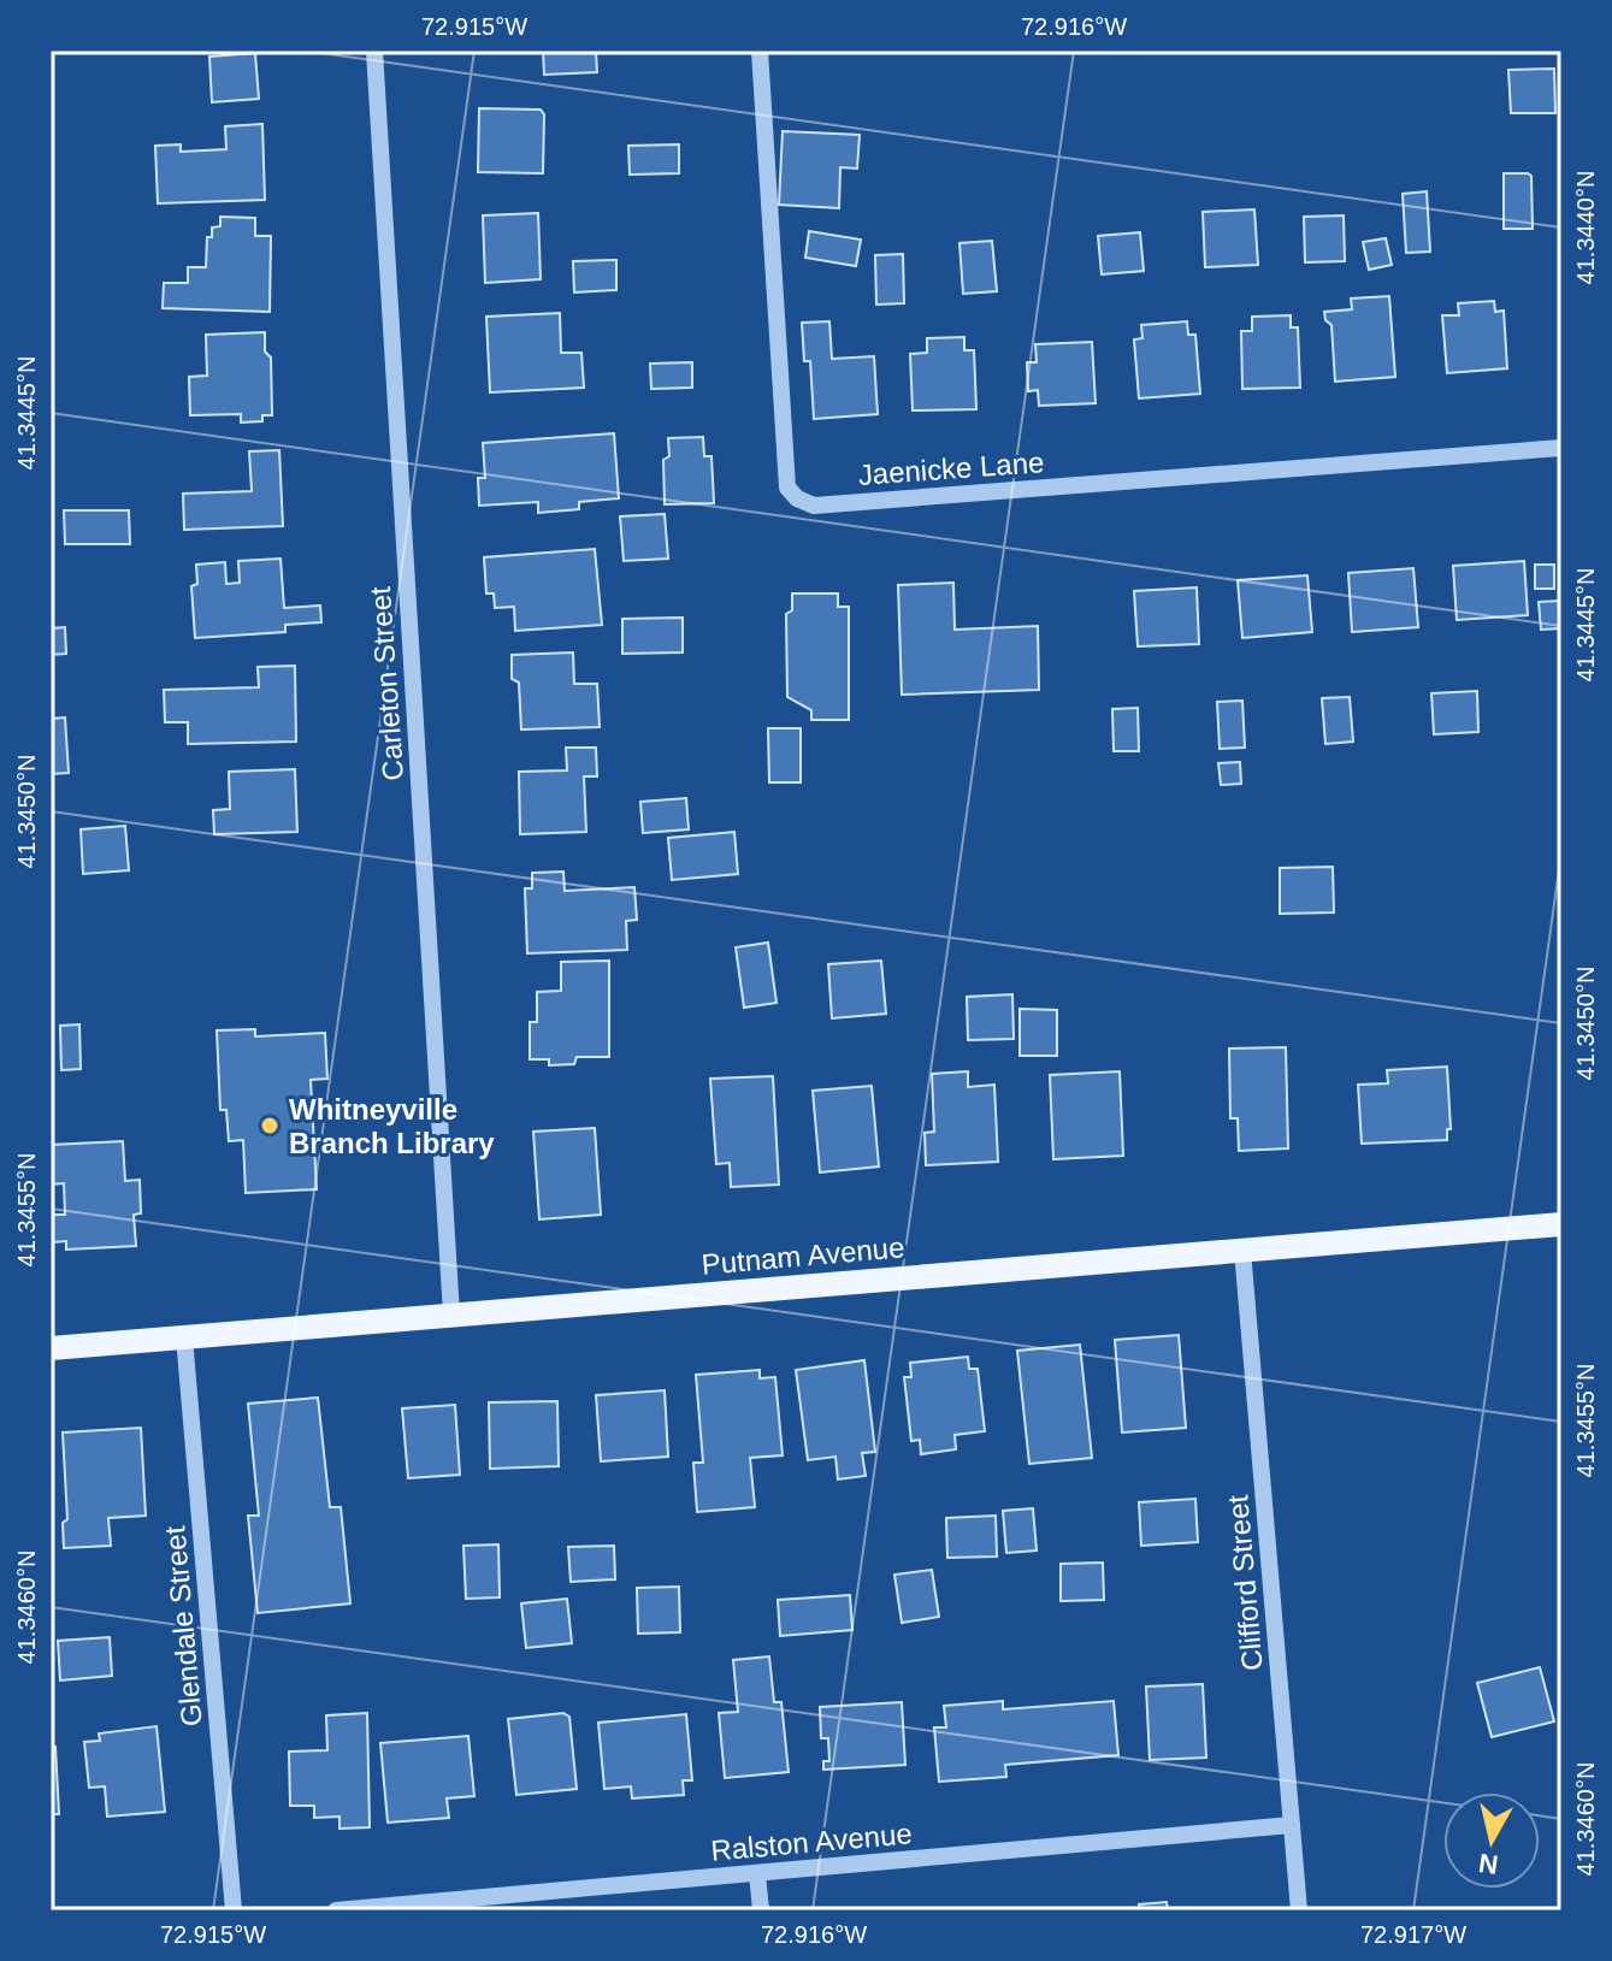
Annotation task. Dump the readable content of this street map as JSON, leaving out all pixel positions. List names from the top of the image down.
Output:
{
  "streets": {
    "main road": ["Putnam Avenue"],
    "street": [
      "Jaenicke Lane",
      "Carleton Street",
      "Clifford Street",
      "Glendale Street",
      "Ralston Avenue"
    ]
  },
  "crossings": [
    ["Carleton Street", "Putnam Avenue"],
    ["Putnam Avenue", "Clifford Street"],
    ["Putnam Avenue", "Glendale Street"],
    ["Clifford Street", "Ralston Avenue"]
  ],
  "places": ["Whitneyville Branch Library"],
  "north": "bottom",
  "coordinates": [
    "72.915°W",
    "72.916°W",
    "41.3440°N",
    "41.3445°N",
    "41.3450°N",
    "41.3455°N",
    "41.3460°N",
    "72.917°W"
  ]
}
